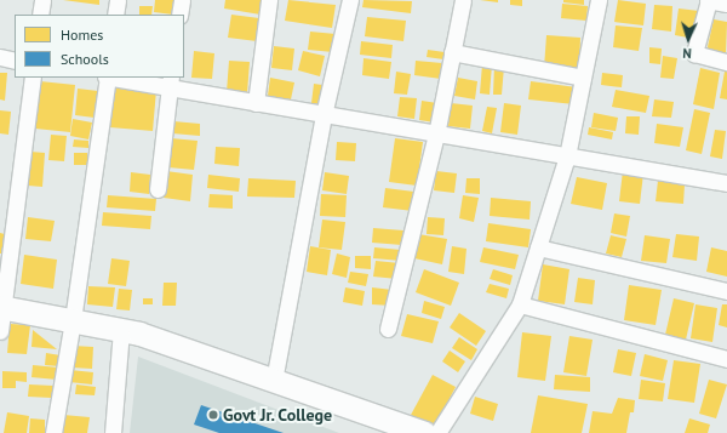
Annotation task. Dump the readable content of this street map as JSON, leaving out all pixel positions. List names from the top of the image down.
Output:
{
  "places": ["Govt Jr. College"],
  "legend": ["Homes", "Schools"],
  "north": "bottom"
}
